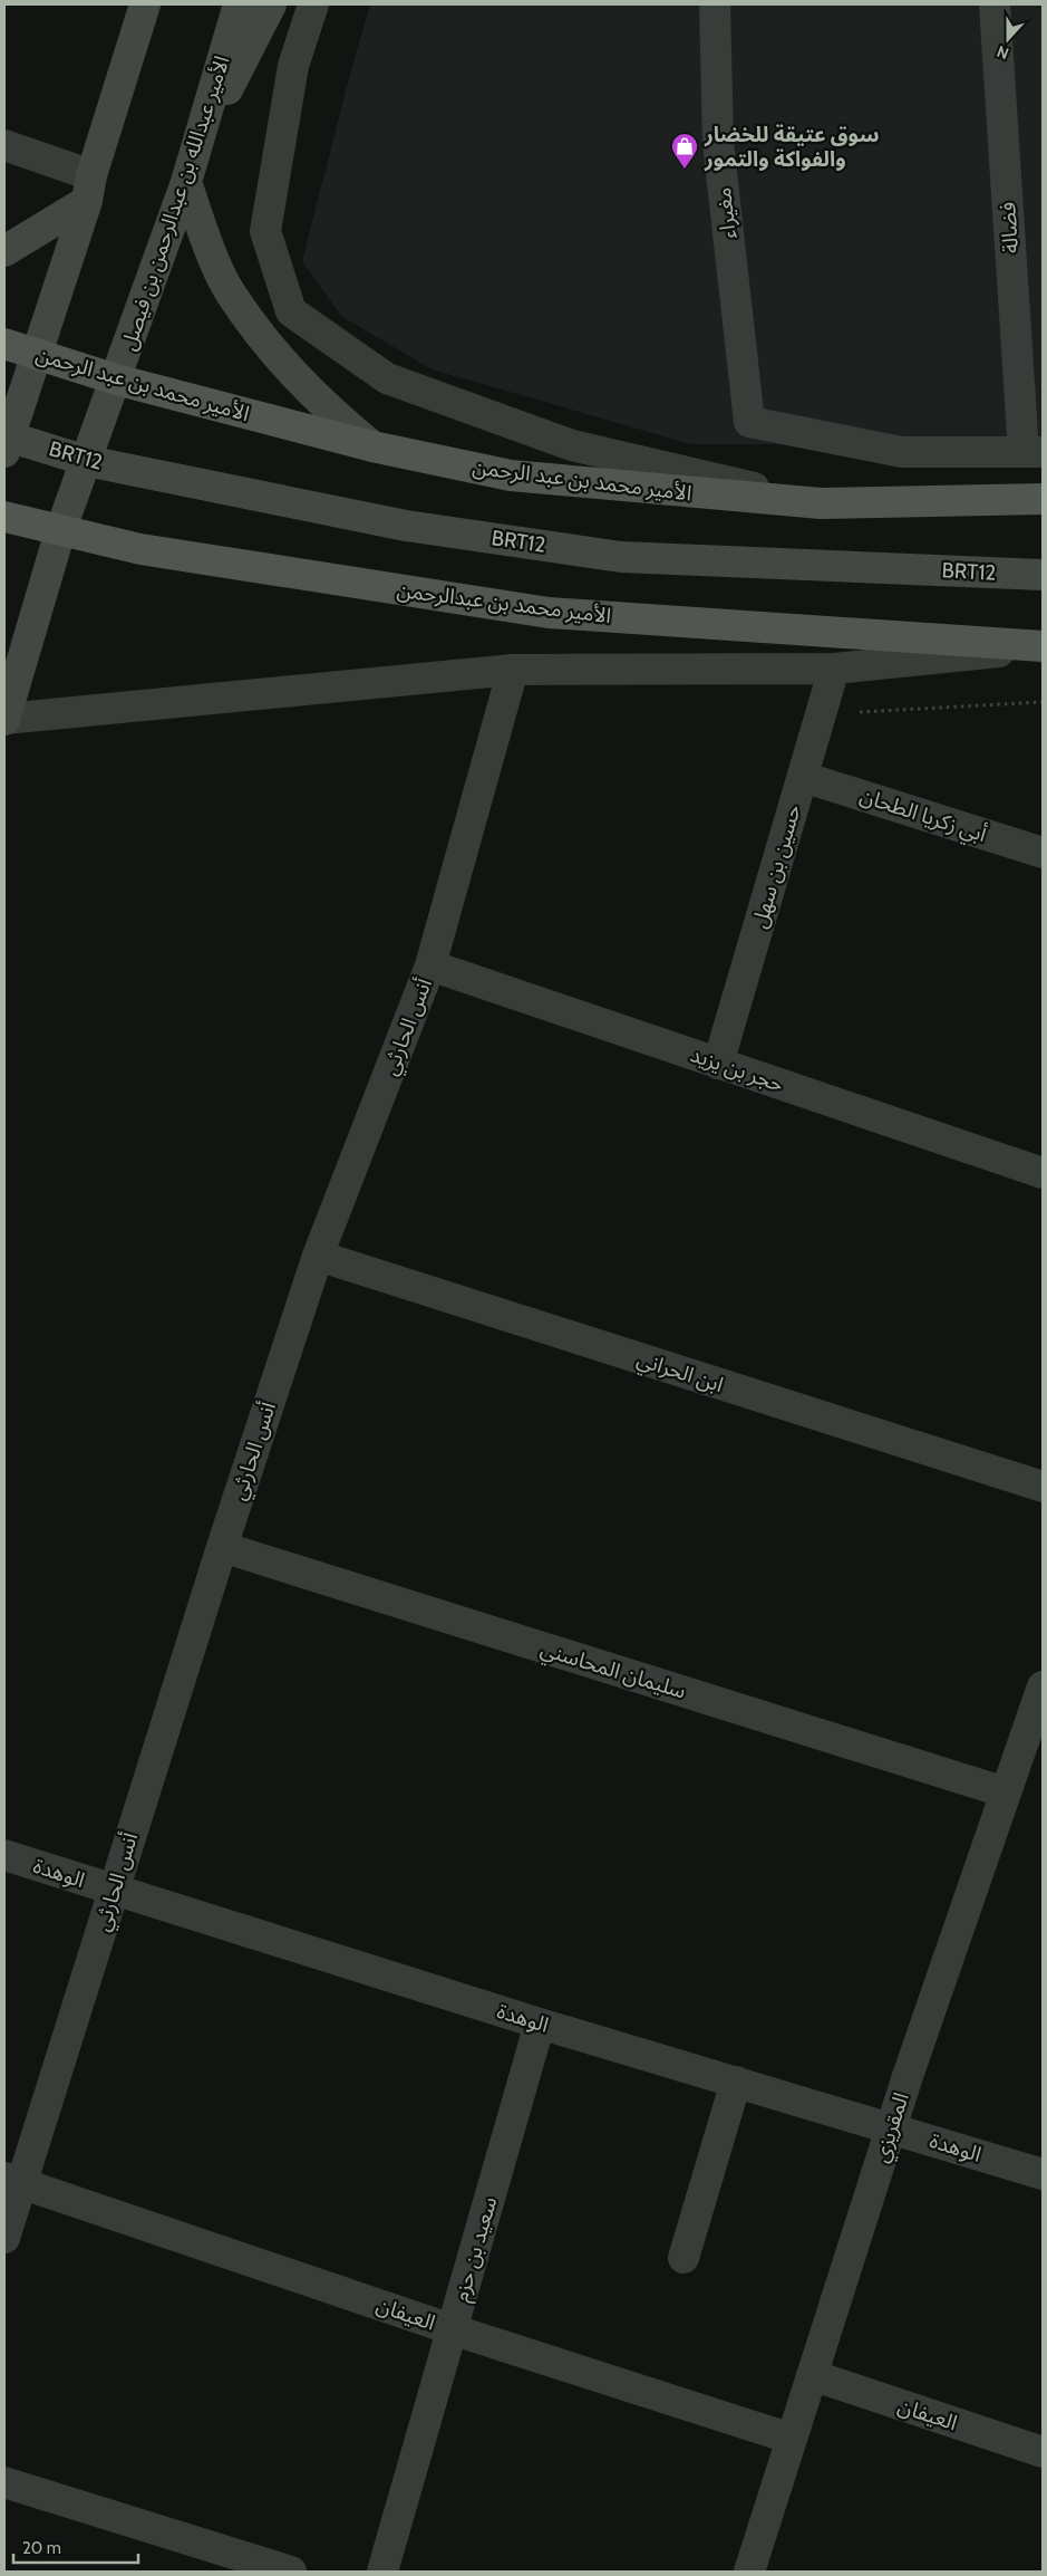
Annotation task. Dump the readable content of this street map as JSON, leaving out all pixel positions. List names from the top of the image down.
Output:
{
  "streets": {
    "main road": [
      "الأمير عبدالله بن عبدالرحمن بن فيصل",
      "الأمير محمد بن عبد الرحمن",
      "BRT12",
      "الأمير محمد بن عبدالرحمن"
    ],
    "street": [
      "مغيراء",
      "فضالة",
      "أبي زكريا الطحان",
      "حسين بن سهل",
      "أنس الحارثي",
      "حجر بن يزيد",
      "ابن الحراني",
      "سليمان المحاسني",
      "الوهدة",
      "المقريزي",
      "سعيد بن حزم",
      "العيفان"
    ]
  },
  "crossings": [
    ["الأمير عبدالله بن عبدالرحمن بن فيصل", "الأمير محمد بن عبد الرحمن"],
    ["الأمير عبدالله بن عبدالرحمن بن فيصل", "BRT12"],
    ["الأمير عبدالله بن عبدالرحمن بن فيصل", "الأمير محمد بن عبدالرحمن"],
    ["مغيراء", "فضالة"],
    ["الأمير محمد بن عبدالرحمن", "حسين بن سهل"],
    ["الأمير محمد بن عبدالرحمن", "أنس الحارثي"],
    ["أبي زكريا الطحان", "حسين بن سهل"],
    ["حسين بن سهل", "حجر بن يزيد"],
    ["أنس الحارثي", "حجر بن يزيد"],
    ["أنس الحارثي", "ابن الحراني"],
    ["أنس الحارثي", "سليمان المحاسني"],
    ["أنس الحارثي", "الوهدة"],
    ["أنس الحارثي", "العيفان"],
    ["سليمان المحاسني", "المقريزي"],
    ["الوهدة", "المقريزي"],
    ["الوهدة", "سعيد بن حزم"],
    ["المقريزي", "العيفان"],
    ["سعيد بن حزم", "العيفان"]
  ],
  "places": {
    "shop": ["سوق عتيقة للخضار والفواكة والتمور"]
  },
  "scale_bar": "20 m",
  "north": "bottom"
}
